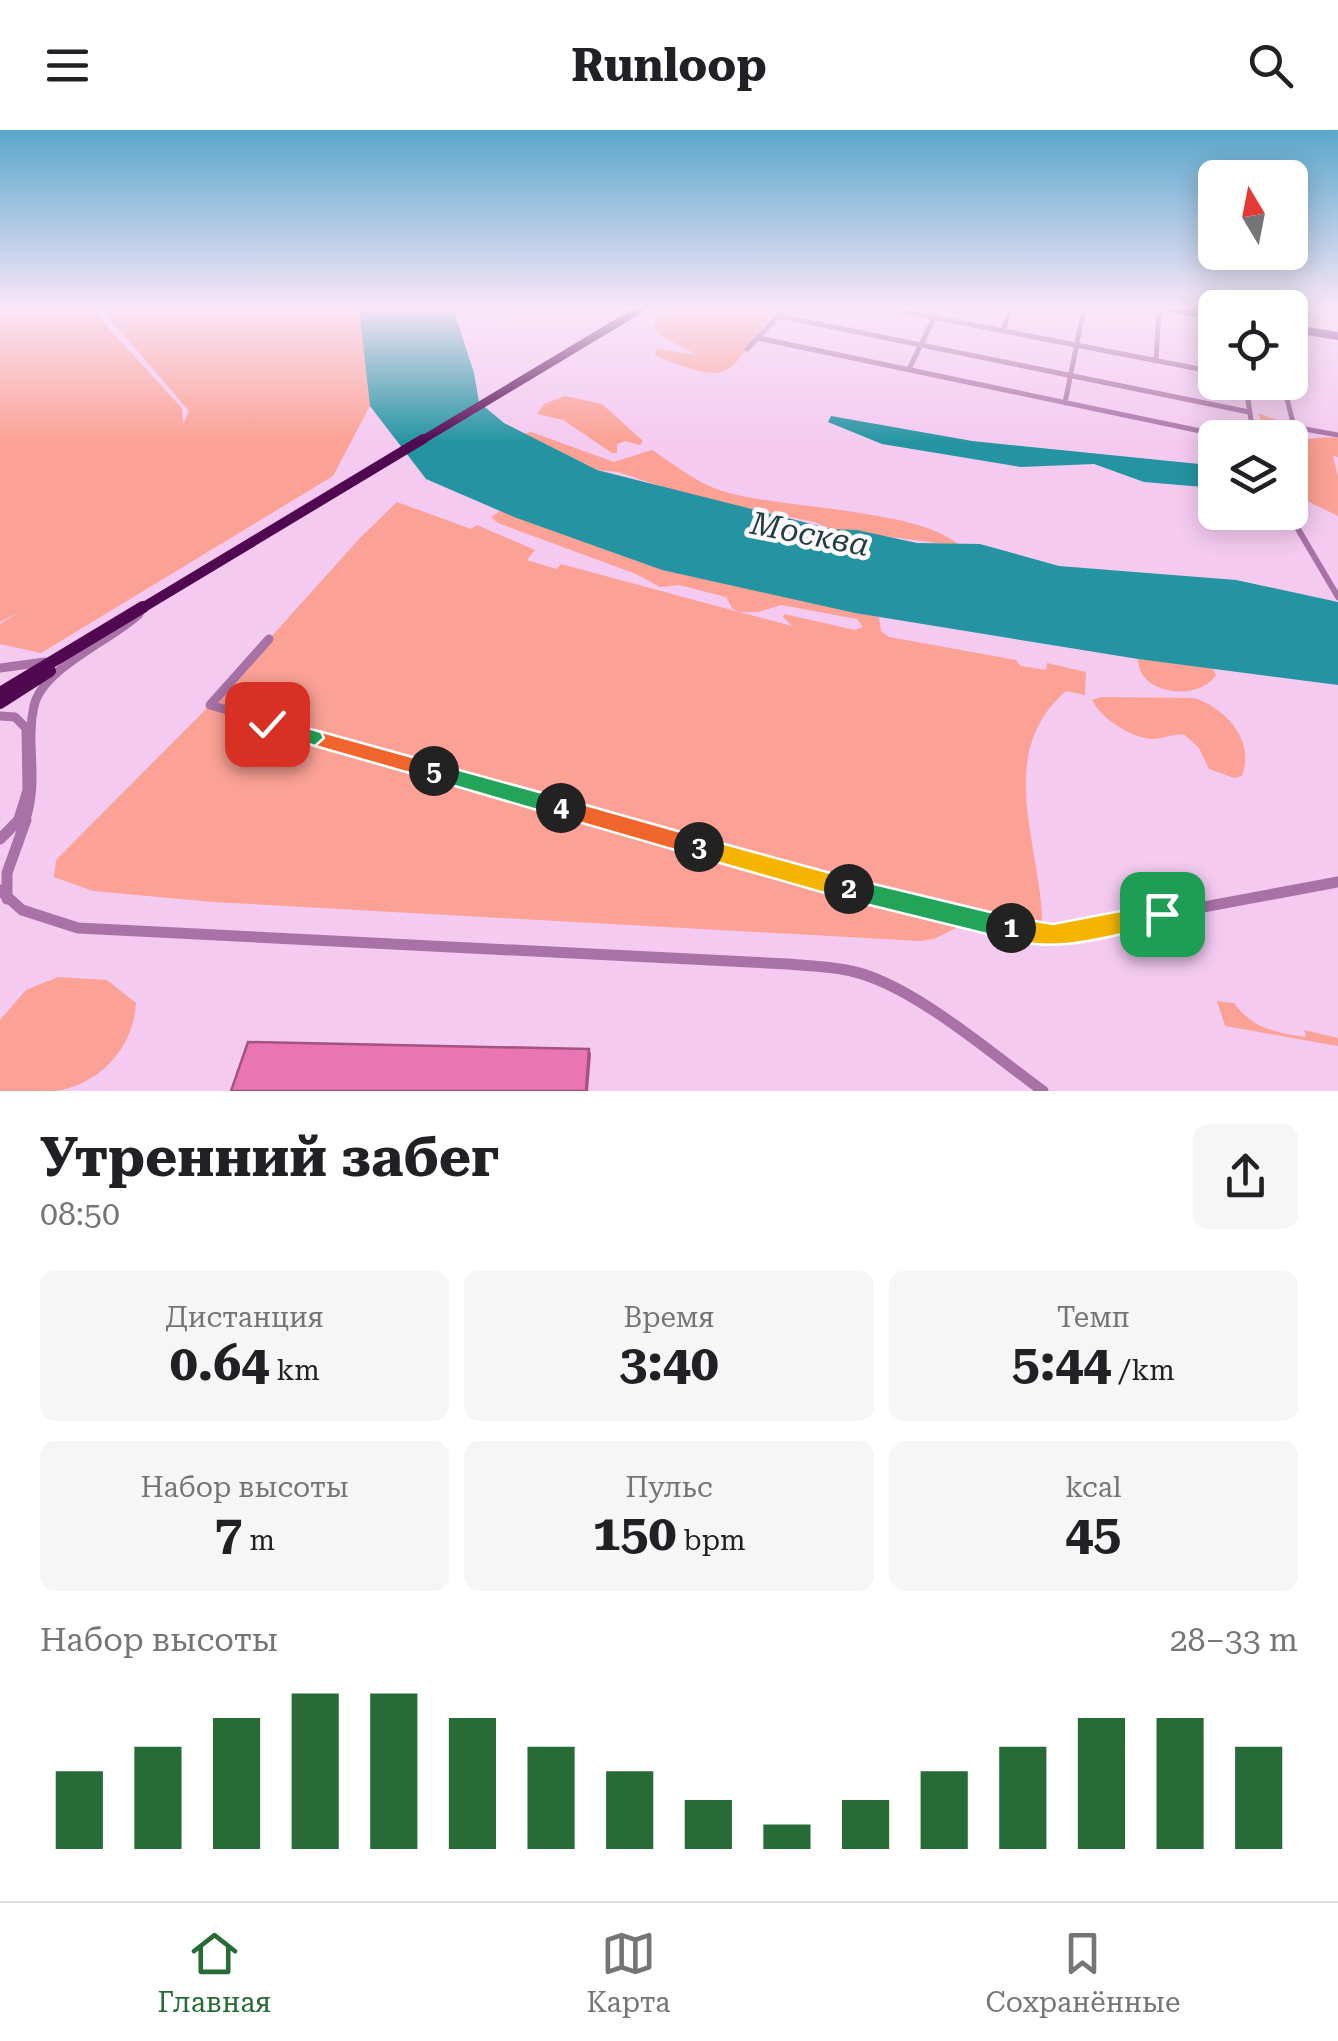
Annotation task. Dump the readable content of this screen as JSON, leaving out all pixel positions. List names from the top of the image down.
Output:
{
  "water": ["Москва"],
  "north": "top",
  "page": {
    "header": "Runloop",
    "pins": [
      "5",
      "4",
      "3",
      "2",
      "1"
    ],
    "heading": ["Утренний забег", "08:50"],
    "stats": [
      ["Дистанция", "0.64 km"],
      ["Время", "3:40"],
      ["Темп", "5:44 /km"],
      ["Набор высоты", "7 m"],
      ["Пульс", "150 bpm"],
      ["kcal", "45"]
    ],
    "chart": ["Набор высоты", "28–33 m"],
    "tabs": ["Главная", "Карта", "Сохранённые"]
  }
}
